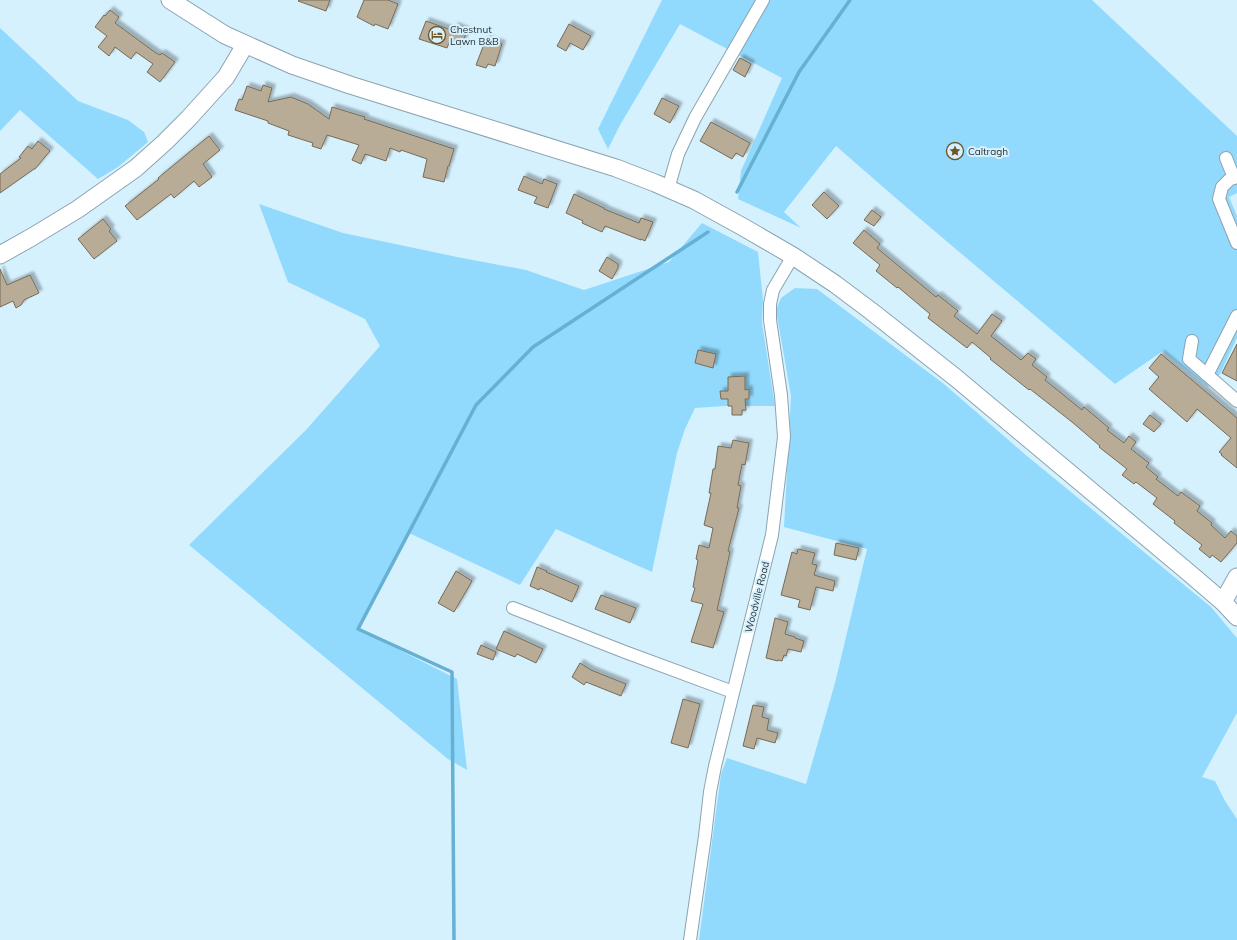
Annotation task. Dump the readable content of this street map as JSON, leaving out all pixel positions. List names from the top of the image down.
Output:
{
  "streets": {
    "street": ["Woodville Road"]
  },
  "places": {
    "hotel": ["Chestnut Lawn B&B"],
    "place": ["Caltragh"]
  }
}
